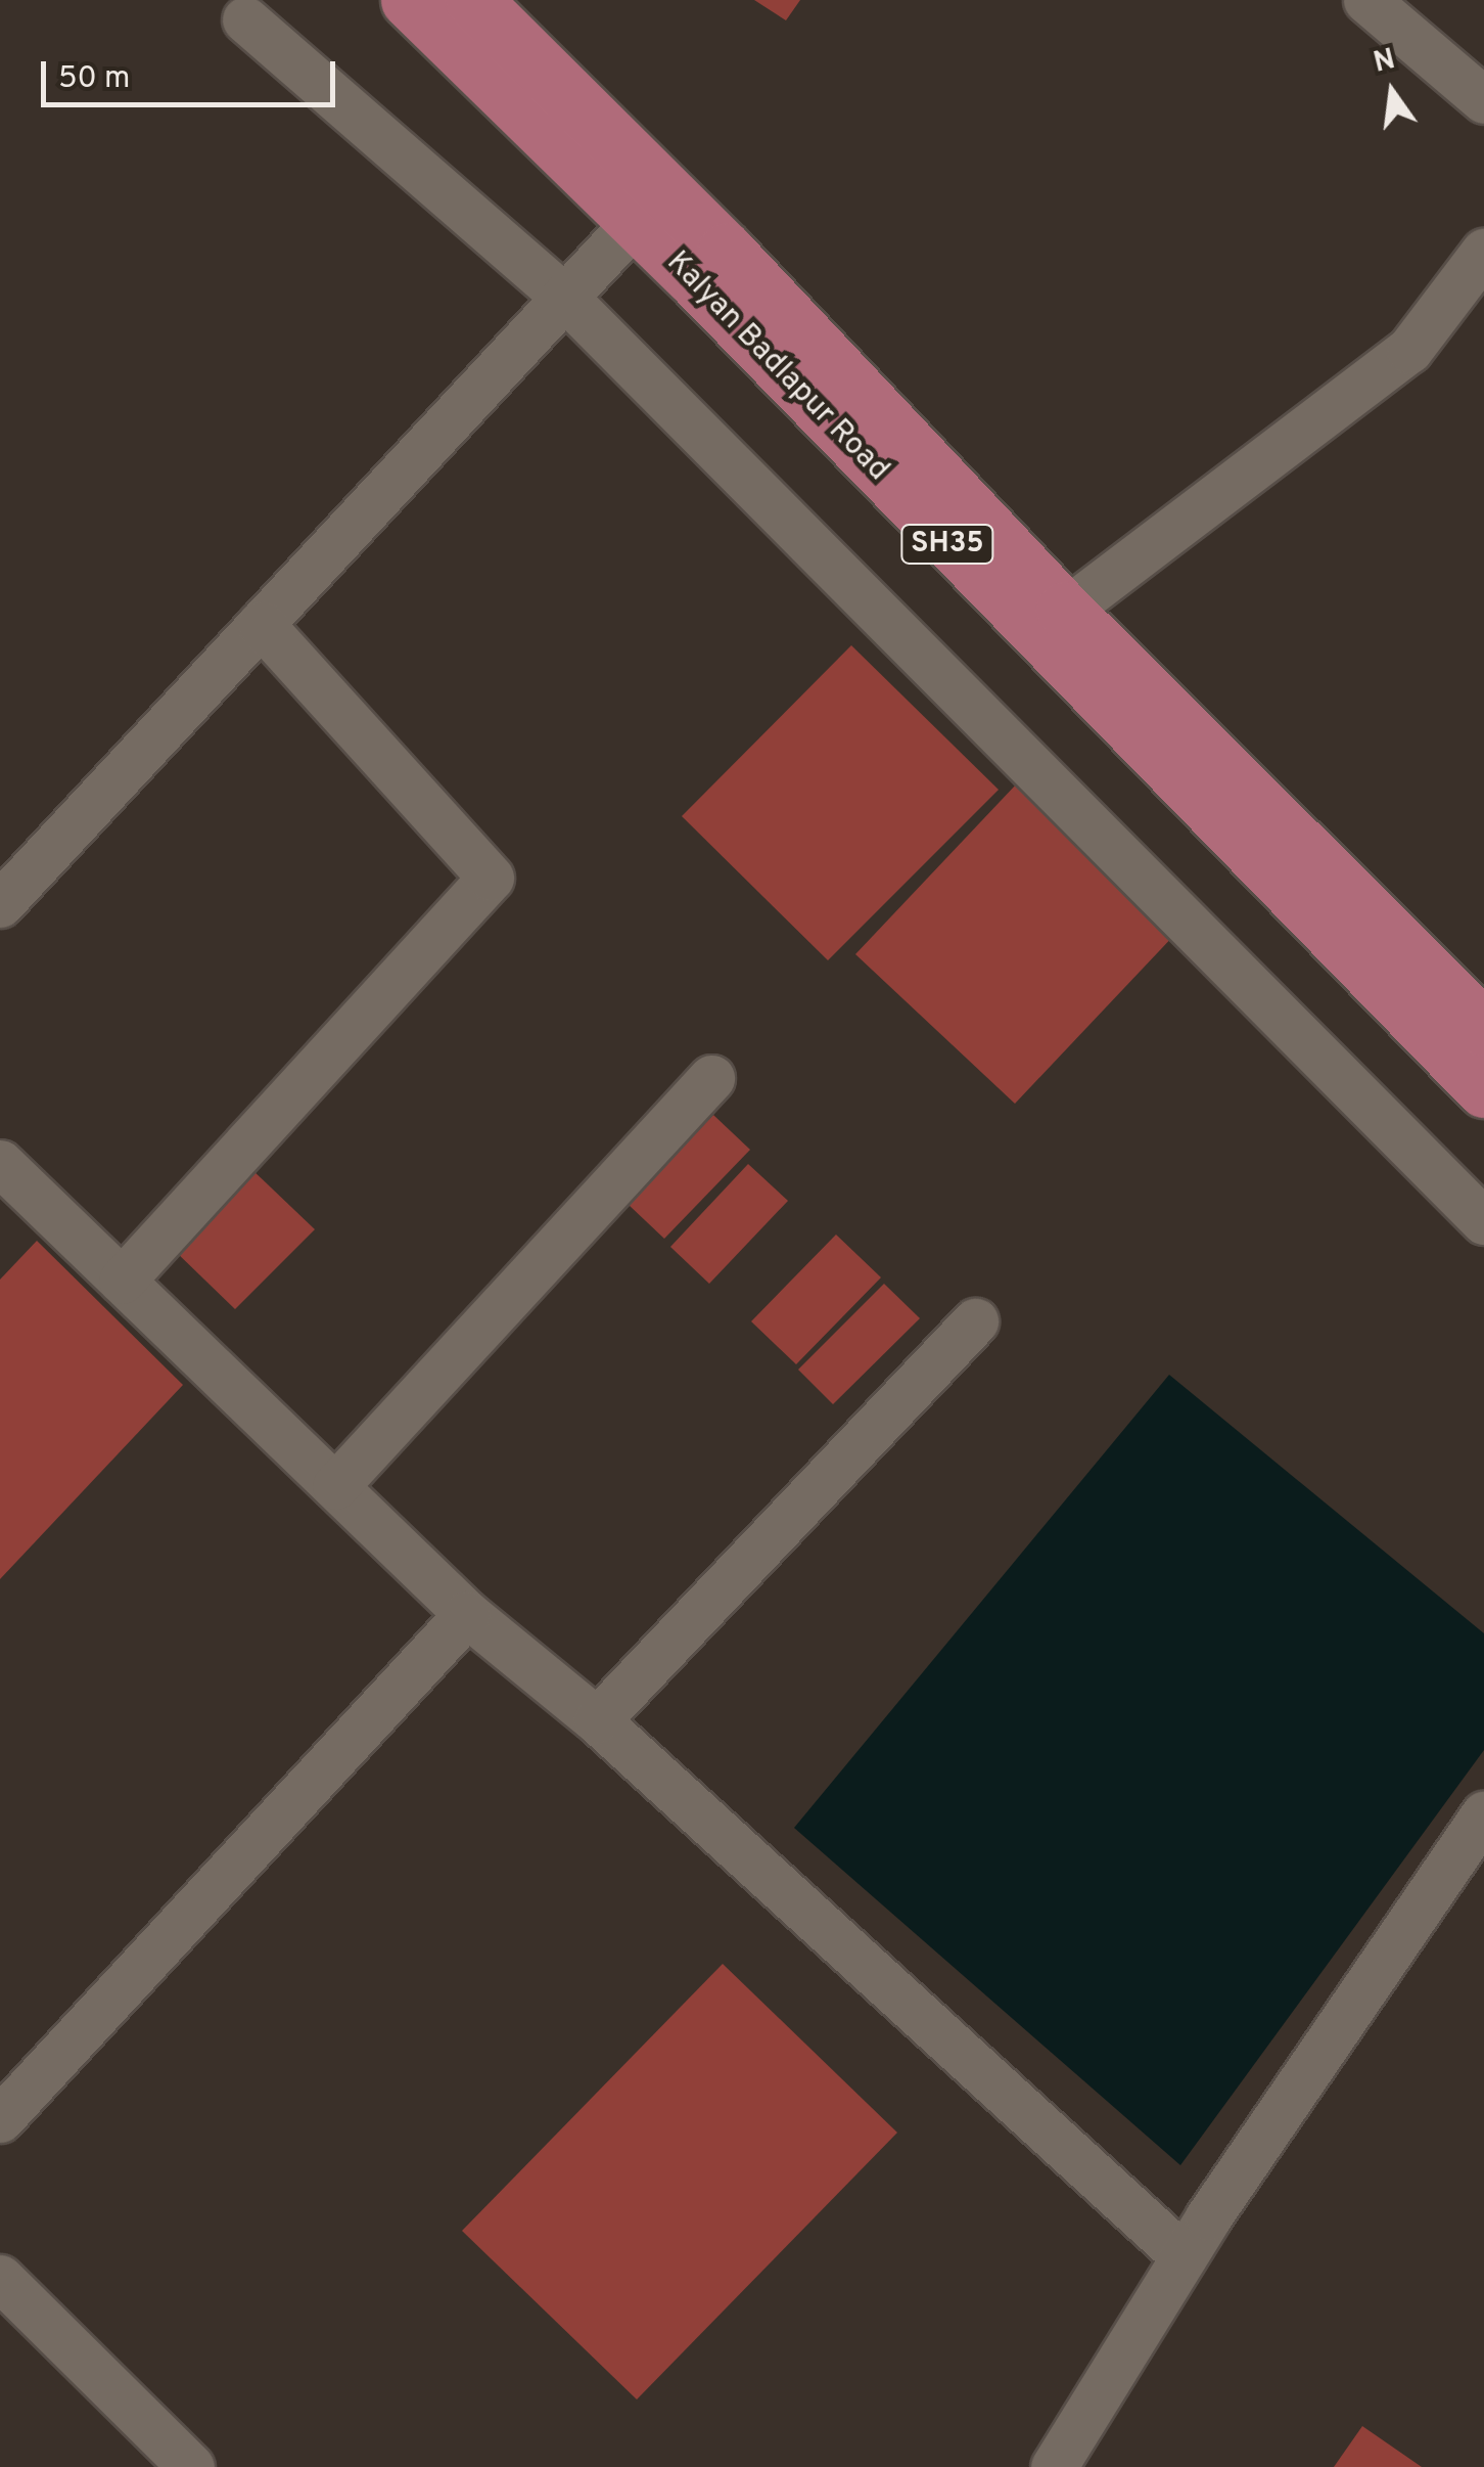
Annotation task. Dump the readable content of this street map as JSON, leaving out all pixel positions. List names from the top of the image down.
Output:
{
  "streets": {
    "main road": ["Kalyan Badlapur Road", "SH35"]
  },
  "scale_bar": "50 m",
  "north": "top"
}
